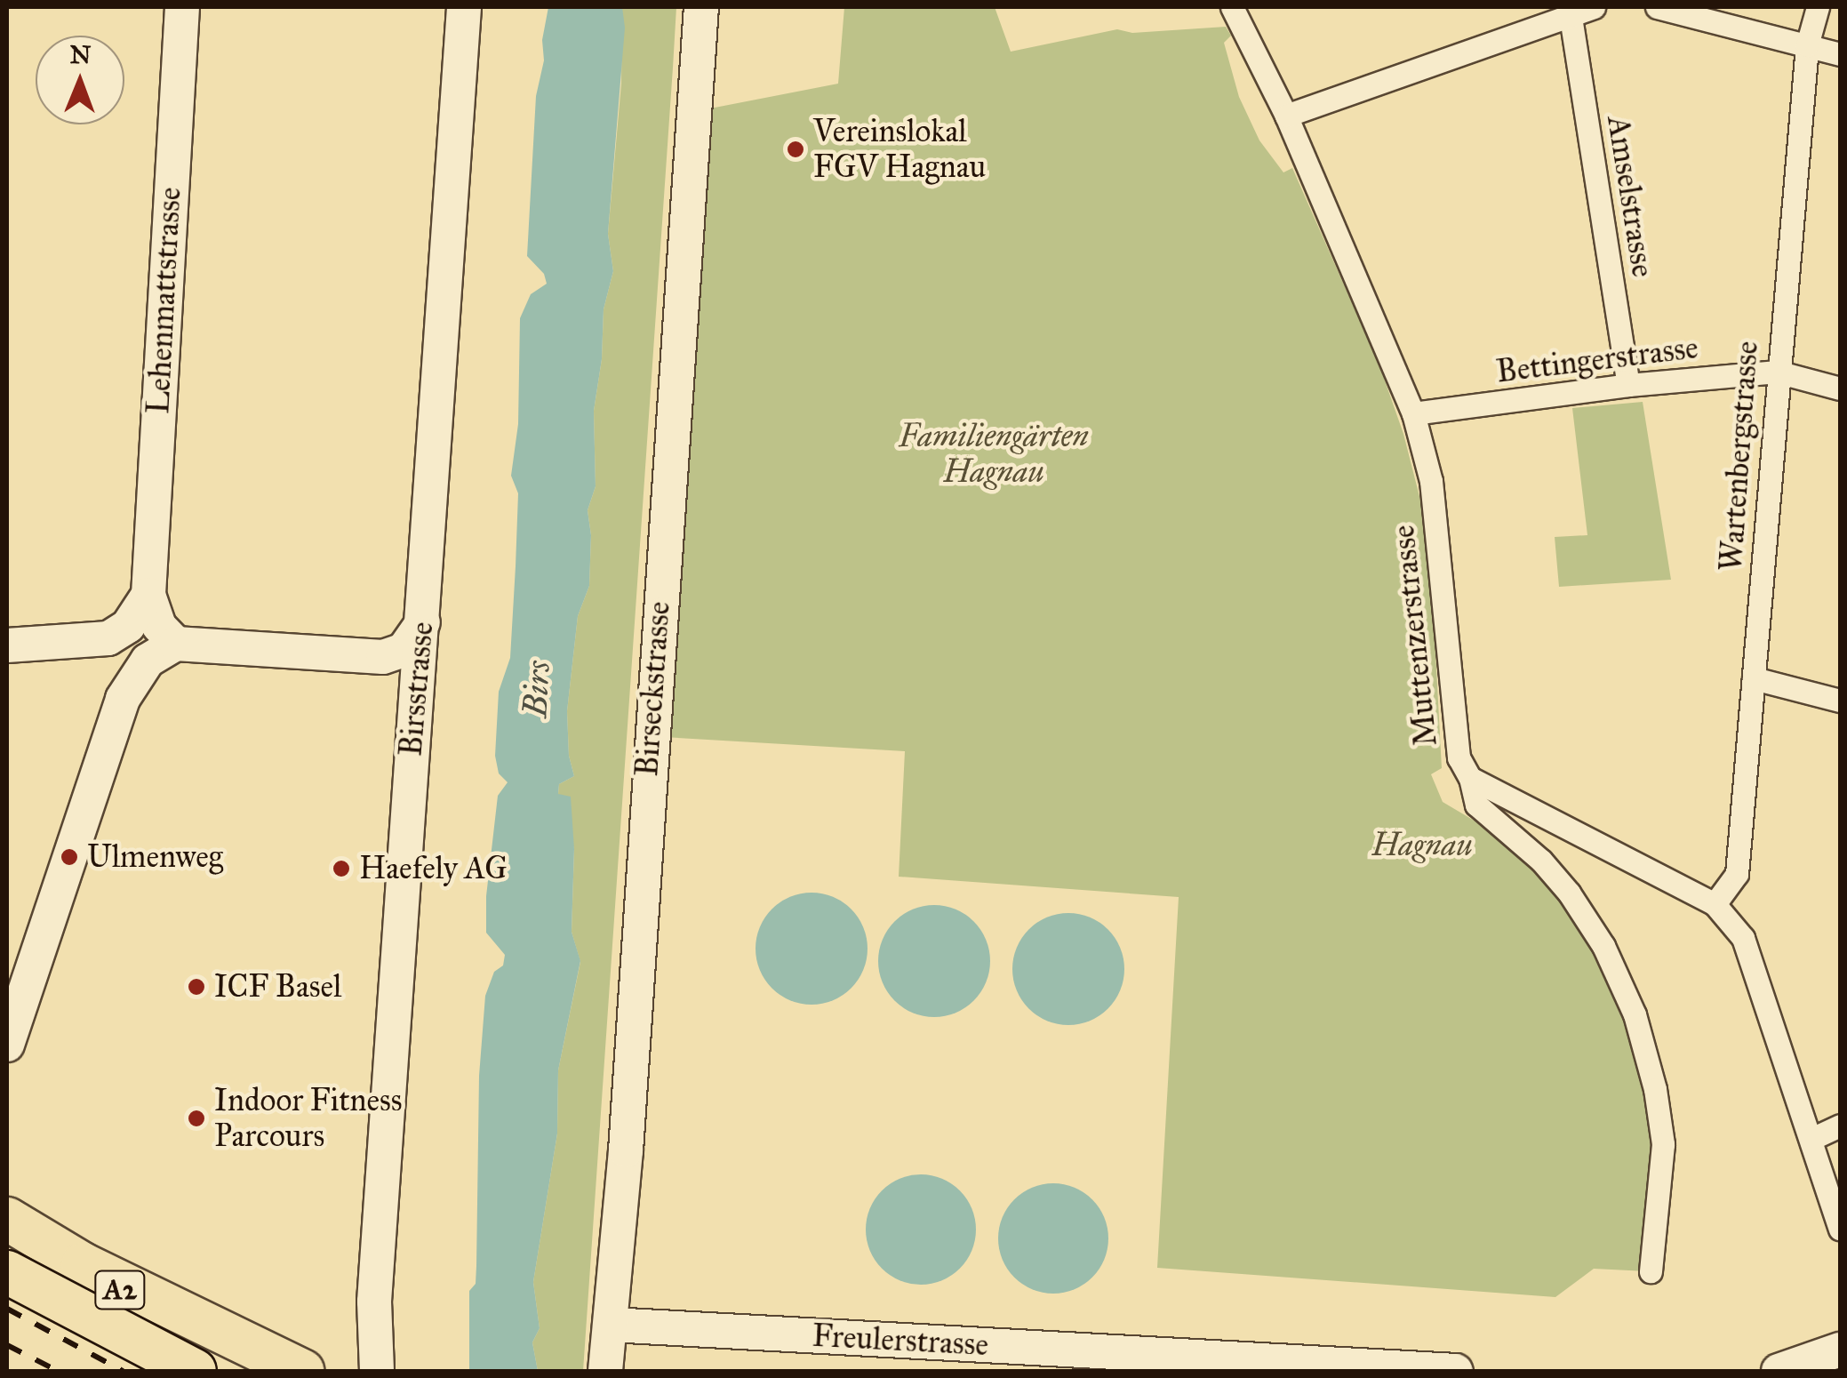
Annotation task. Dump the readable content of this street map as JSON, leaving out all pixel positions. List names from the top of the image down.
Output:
{
  "streets": {
    "highway": ["A2"],
    "street": [
      "Amselstrasse",
      "Lehenmattstrasse",
      "Bettingerstrasse",
      "Wartenbergstrasse",
      "Muttenzerstrasse",
      "Birsstrasse",
      "Birseckstrasse",
      "Freulerstrasse"
    ]
  },
  "crossings": [
    ["Amselstrasse", "Bettingerstrasse"],
    ["Bettingerstrasse", "Wartenbergstrasse"],
    ["Bettingerstrasse", "Muttenzerstrasse"],
    ["Wartenbergstrasse", "Muttenzerstrasse"],
    ["Birseckstrasse", "Freulerstrasse"]
  ],
  "water": ["Birs"],
  "parks": ["Familiengärten Hagnau", "Hagnau"],
  "places": [
    "Vereinslokal FGV Hagnau",
    "Ulmenweg",
    "Haefely AG",
    "ICF Basel",
    "Indoor Fitness Parcours"
  ],
  "north": "top"
}
